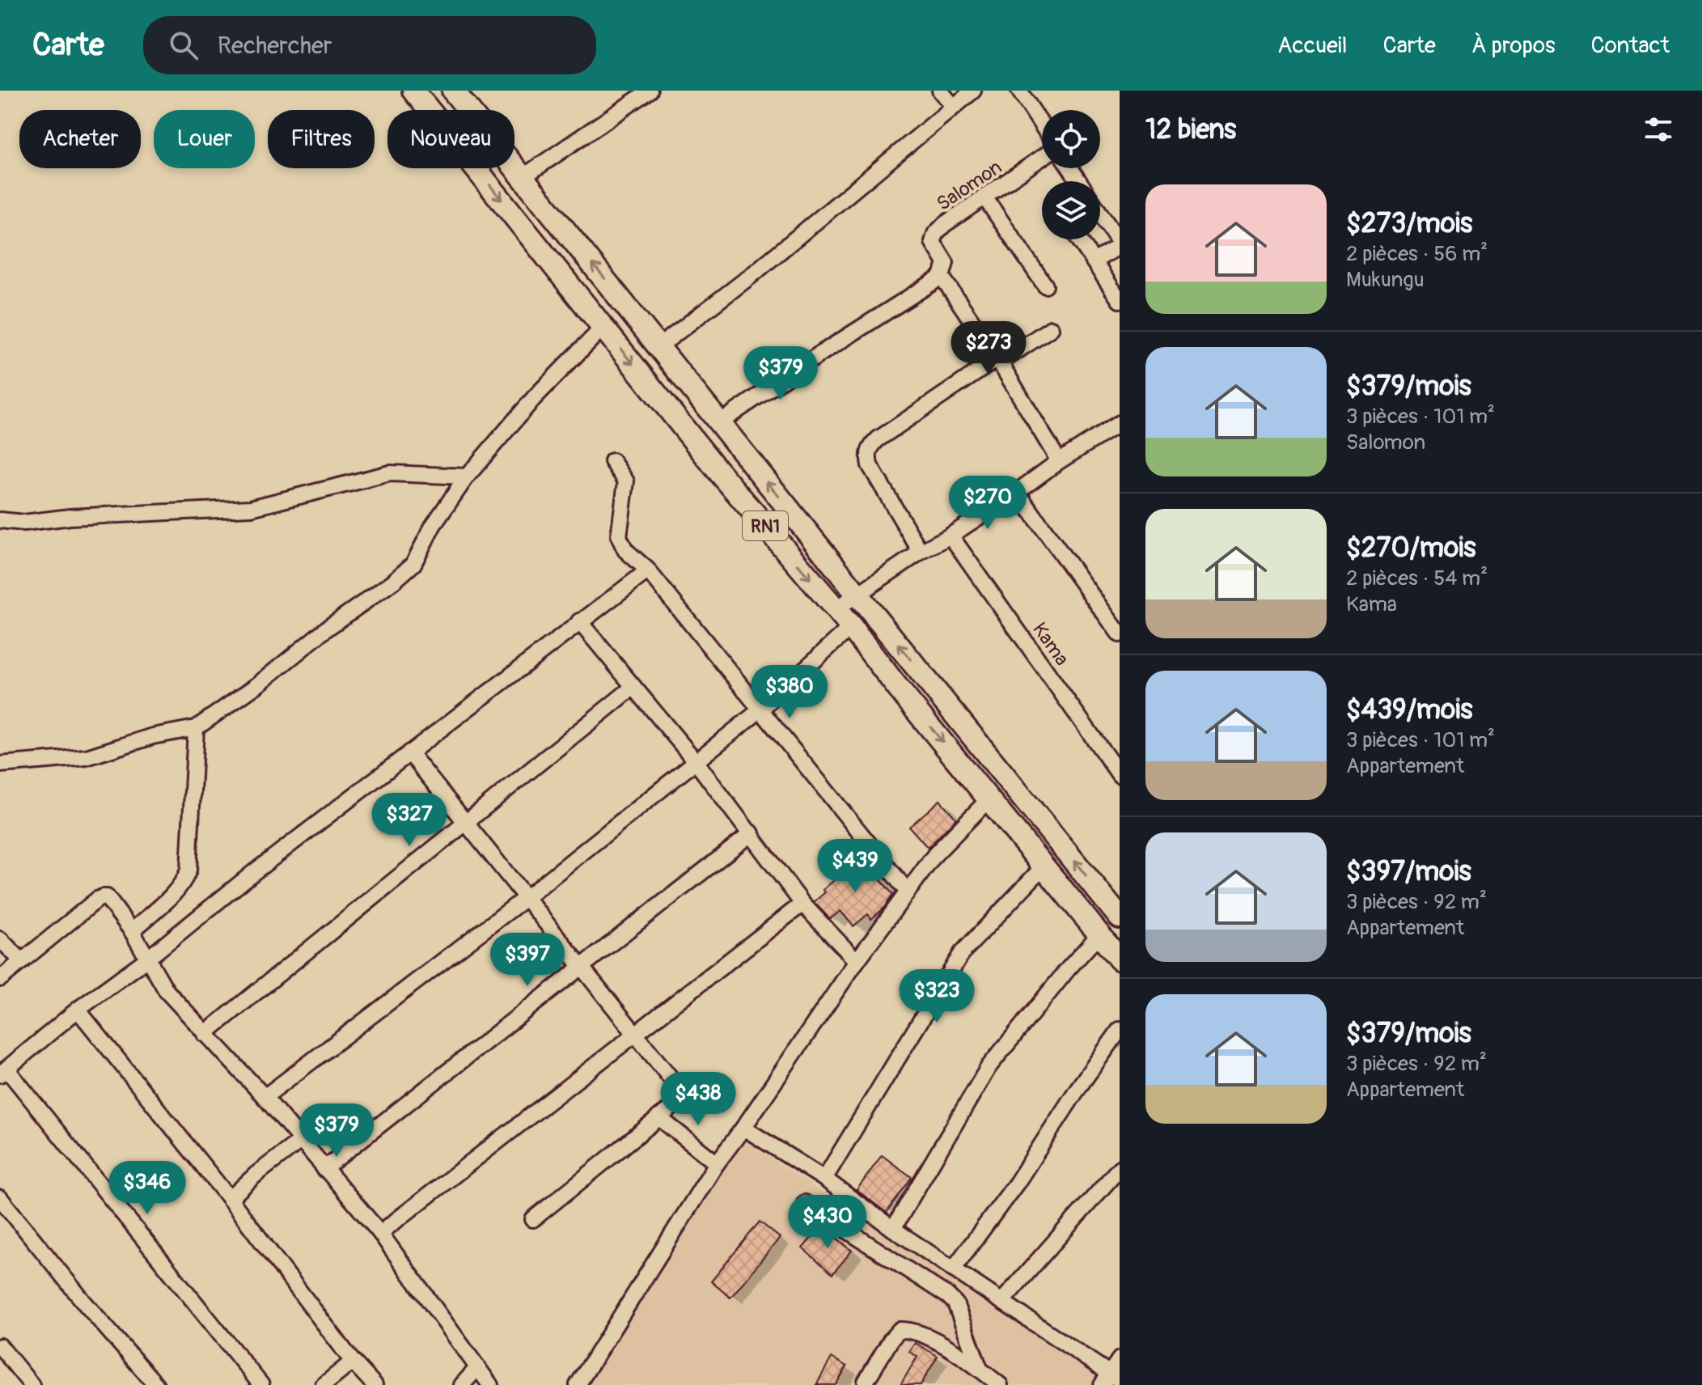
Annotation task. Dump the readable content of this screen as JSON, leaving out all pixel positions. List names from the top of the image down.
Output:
{
  "streets": {
    "highway": ["RN1"],
    "street": ["Salomon", "Kama"]
  },
  "page": {
    "header": "Carte",
    "search": "Rechercher",
    "nav": [
      "Accueil",
      "Carte",
      "À propos",
      "Contact"
    ],
    "heading": "12 biens",
    "chip": [
      "Acheter",
      "Louer",
      "Filtres",
      "Nouveau"
    ],
    "list": [
      {
        "name": "$273/mois",
        "note": "2 pièces · 56 m² · Mukungu"
      },
      {
        "name": "$379/mois",
        "note": "3 pièces · 101 m² · Salomon"
      },
      {
        "name": "$270/mois",
        "note": "2 pièces · 54 m² · Kama"
      },
      {
        "name": "$439/mois",
        "note": "3 pièces · 101 m² · Appartement"
      },
      {
        "name": "$397/mois",
        "note": "3 pièces · 92 m² · Appartement"
      },
      {
        "name": "$379/mois",
        "note": "3 pièces · 92 m² · Appartement"
      }
    ],
    "price": [
      "$273",
      "$379",
      "$270",
      "$380",
      "$327",
      "$439",
      "$397",
      "$323",
      "$438",
      "$379",
      "$346",
      "$430"
    ]
  }
}
